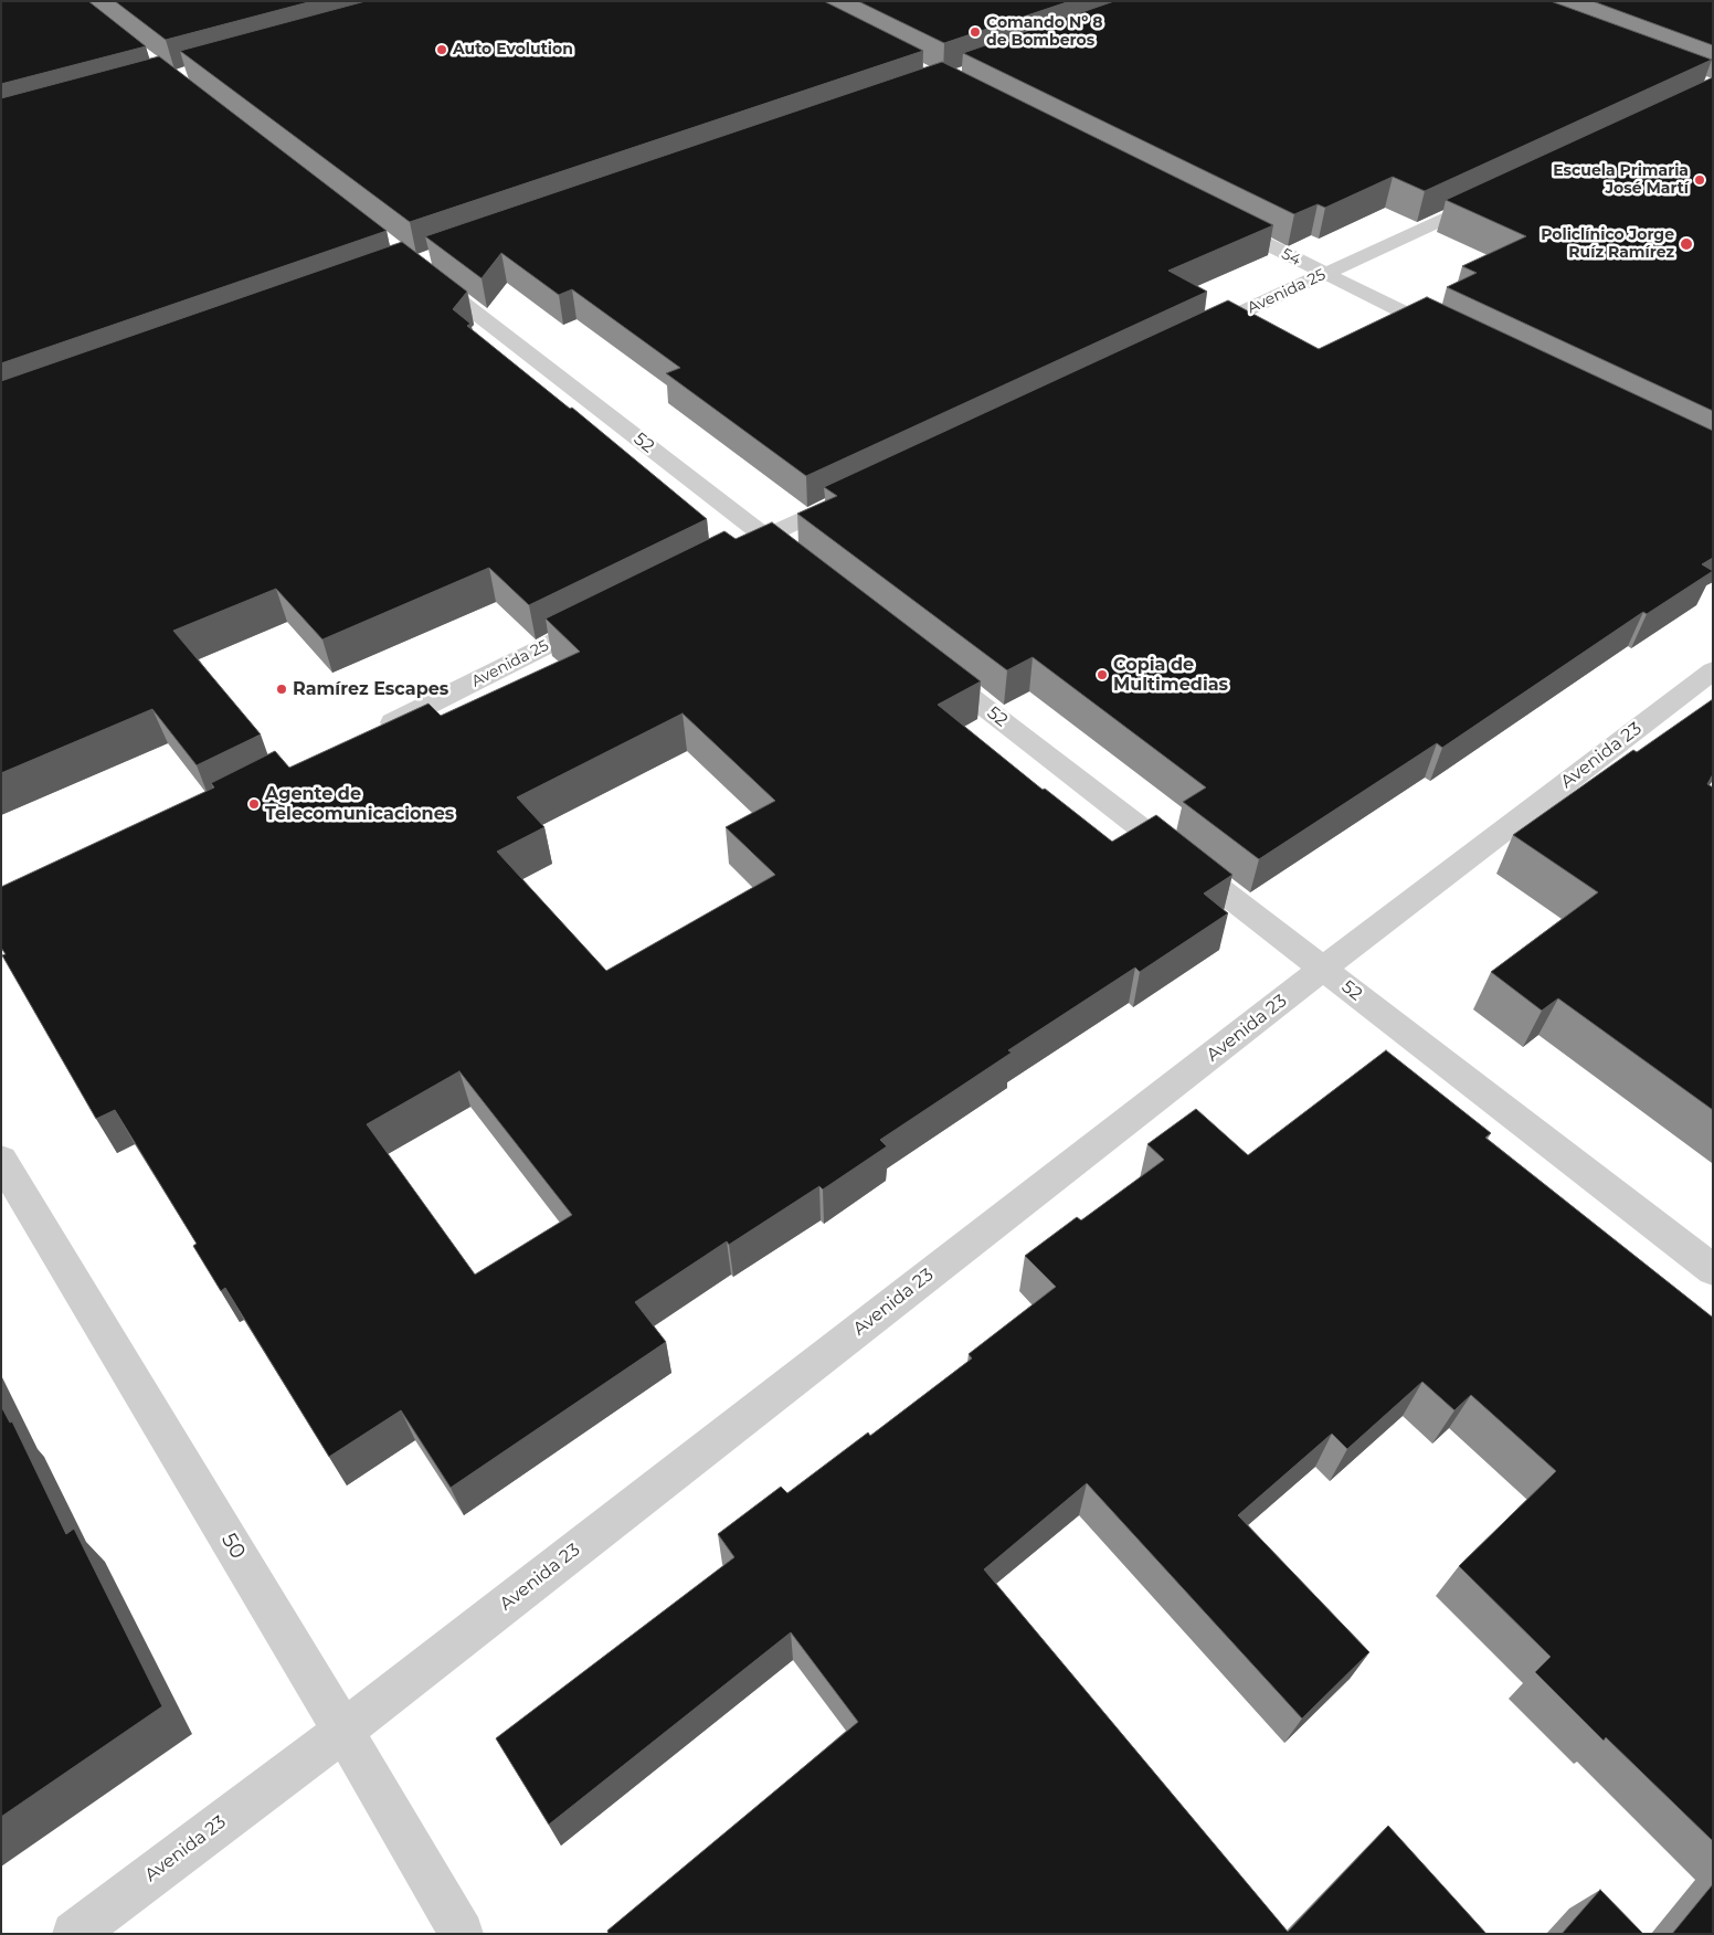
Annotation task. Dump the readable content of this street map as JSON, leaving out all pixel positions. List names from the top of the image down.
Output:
{
  "streets": {
    "street": [
      "54",
      "Avenida 25",
      "52",
      "Avenida 23",
      "50"
    ]
  },
  "crossings": [
    ["54", "Avenida 25"],
    ["52", "Avenida 23"],
    ["Avenida 23", "50"]
  ],
  "places": [
    "Comando Nº 8 de Bomberos",
    "Auto Evolution",
    "Escuela Primaria José Martí",
    "Policlínico Jorge Ruíz Ramírez",
    "Copia de Multimedias",
    "Ramírez Escapes",
    "Agente de Telecomunicaciones"
  ]
}
